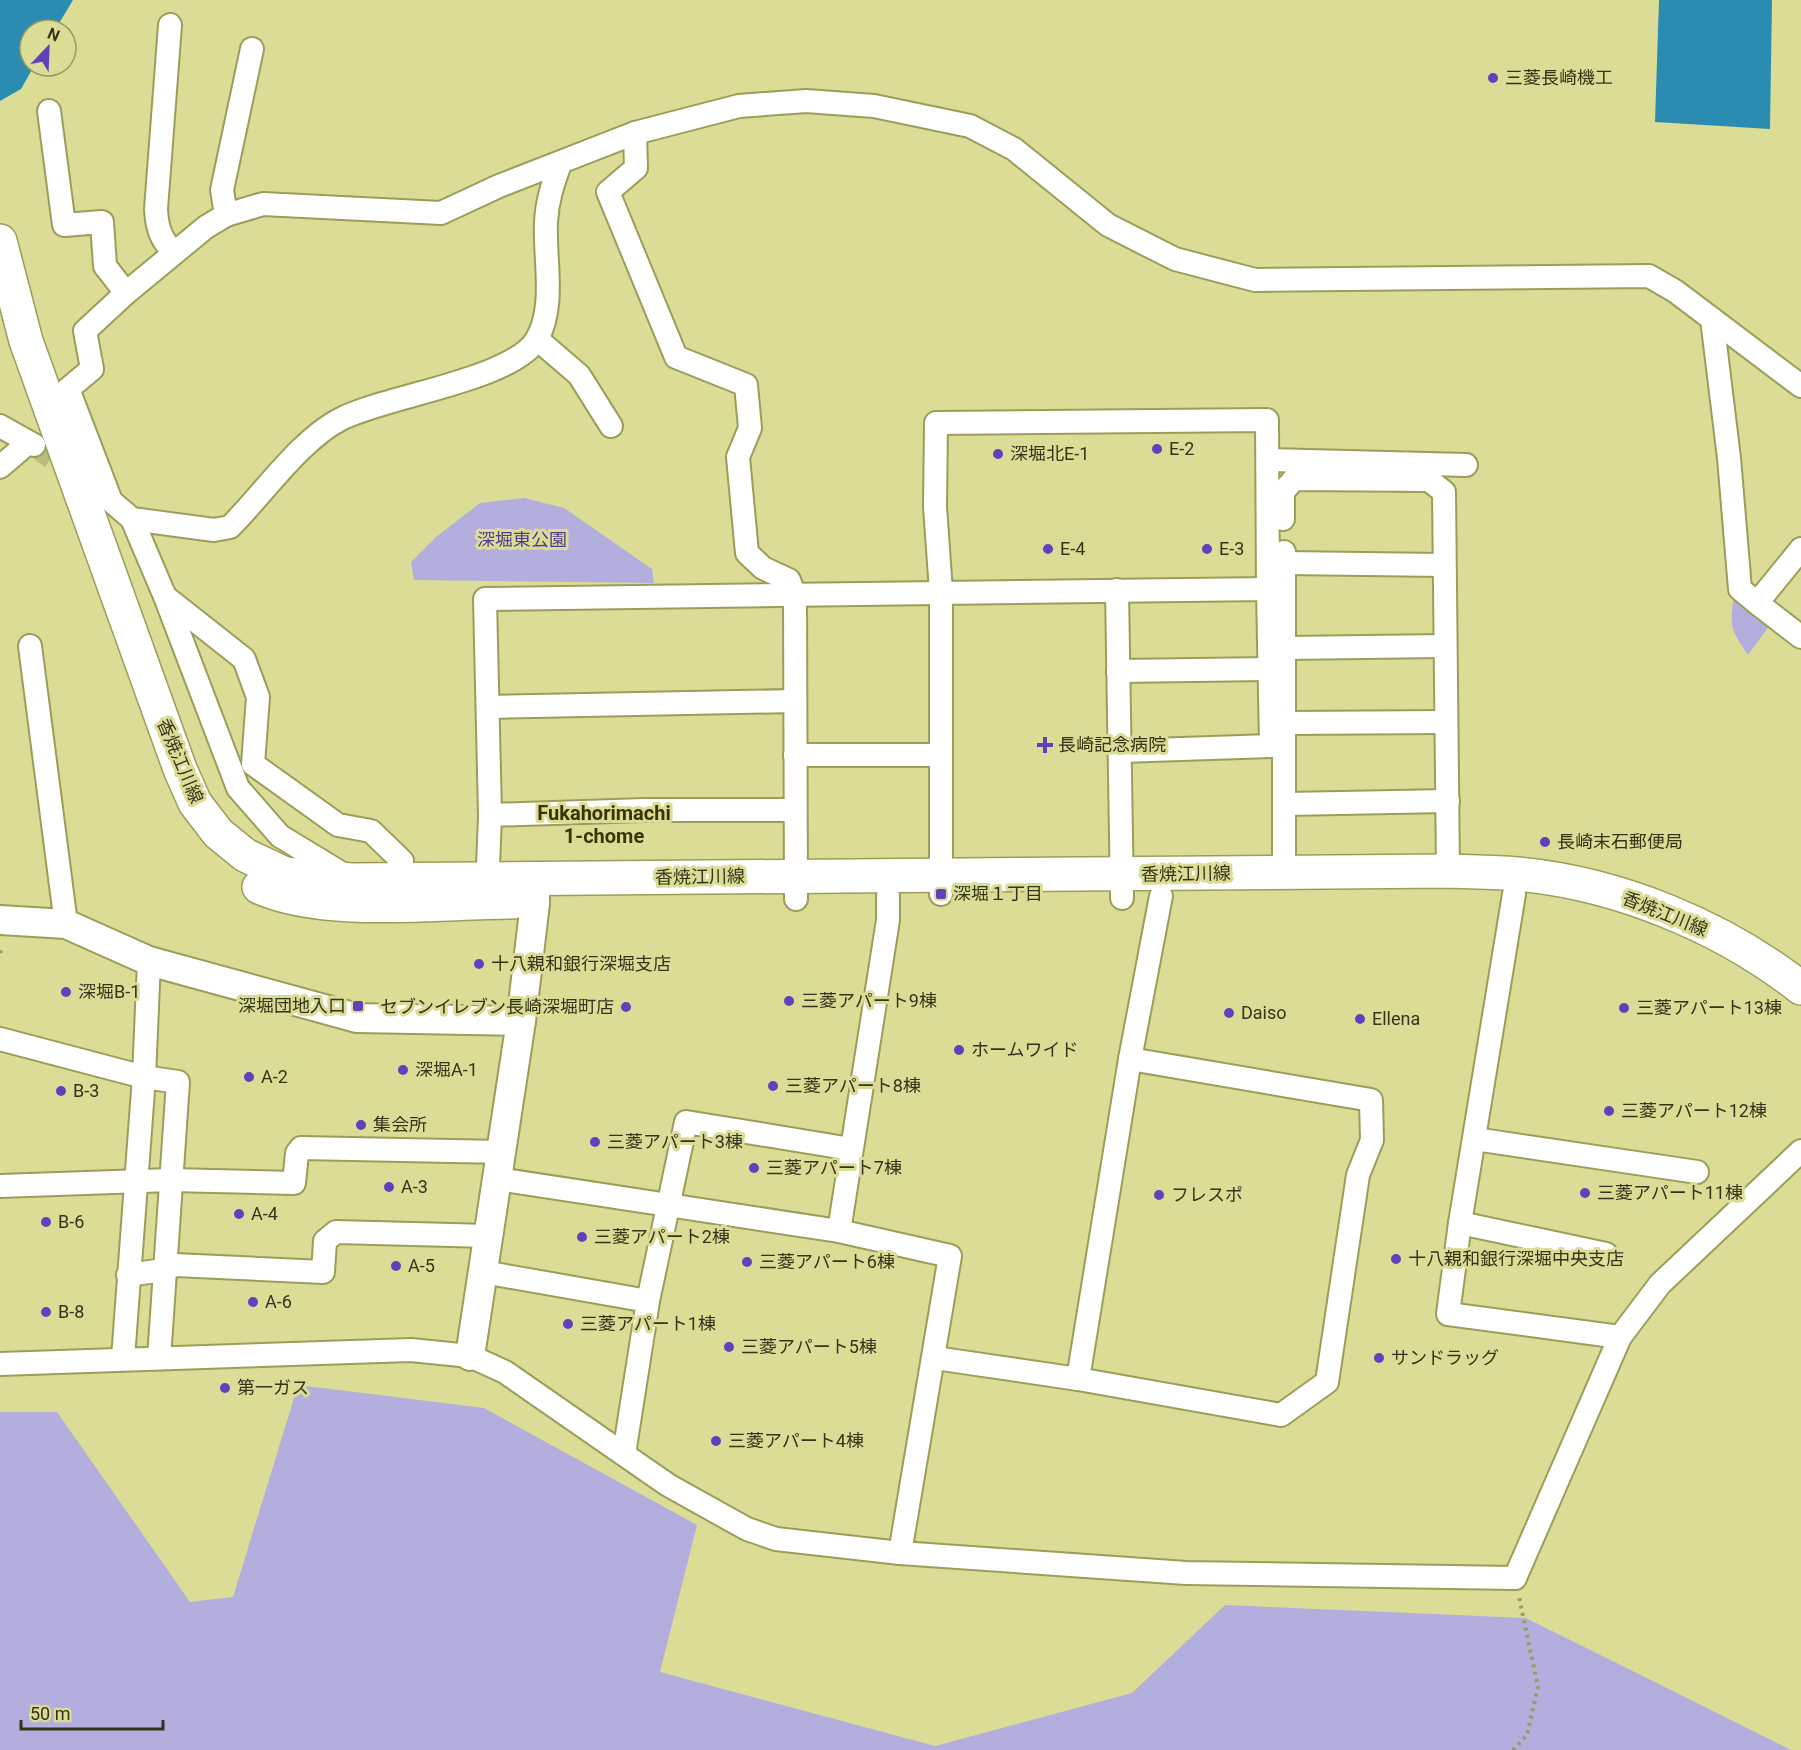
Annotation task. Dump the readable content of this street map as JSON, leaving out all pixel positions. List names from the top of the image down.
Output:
{
  "streets": {
    "main road": ["香焼江川線"]
  },
  "districts": ["Fukahorimachi 1-chome"],
  "parks": ["深堀東公園"],
  "places": {
    "other": [
      "三菱長崎機工",
      "E-2",
      "深堀北E-1",
      "E-4",
      "E-3",
      "長崎末石郵便局",
      "十八親和銀行深堀支店",
      "深堀B-1",
      "三菱アパート9棟",
      "セブンイレブン長崎深堀町店",
      "三菱アパート13棟",
      "Daiso",
      "Ellena",
      "ホームワイド",
      "深堀A-1",
      "A-2",
      "三菱アパート8棟",
      "B-3",
      "三菱アパート12棟",
      "集会所",
      "三菱アパート3棟",
      "三菱アパート7棟",
      "A-3",
      "三菱アパート11棟",
      "フレスポ",
      "A-4",
      "B-6",
      "三菱アパート2棟",
      "十八親和銀行深堀中央支店",
      "三菱アパート6棟",
      "A-5",
      "A-6",
      "B-8",
      "三菱アパート1棟",
      "三菱アパート5棟",
      "サンドラッグ",
      "第一ガス",
      "三菱アパート4棟"
    ],
    "health": ["長崎記念病院"],
    "transit": ["深堀１丁目", "深堀団地入口"]
  },
  "scale_bar": "50 m",
  "north": "top right"
}
